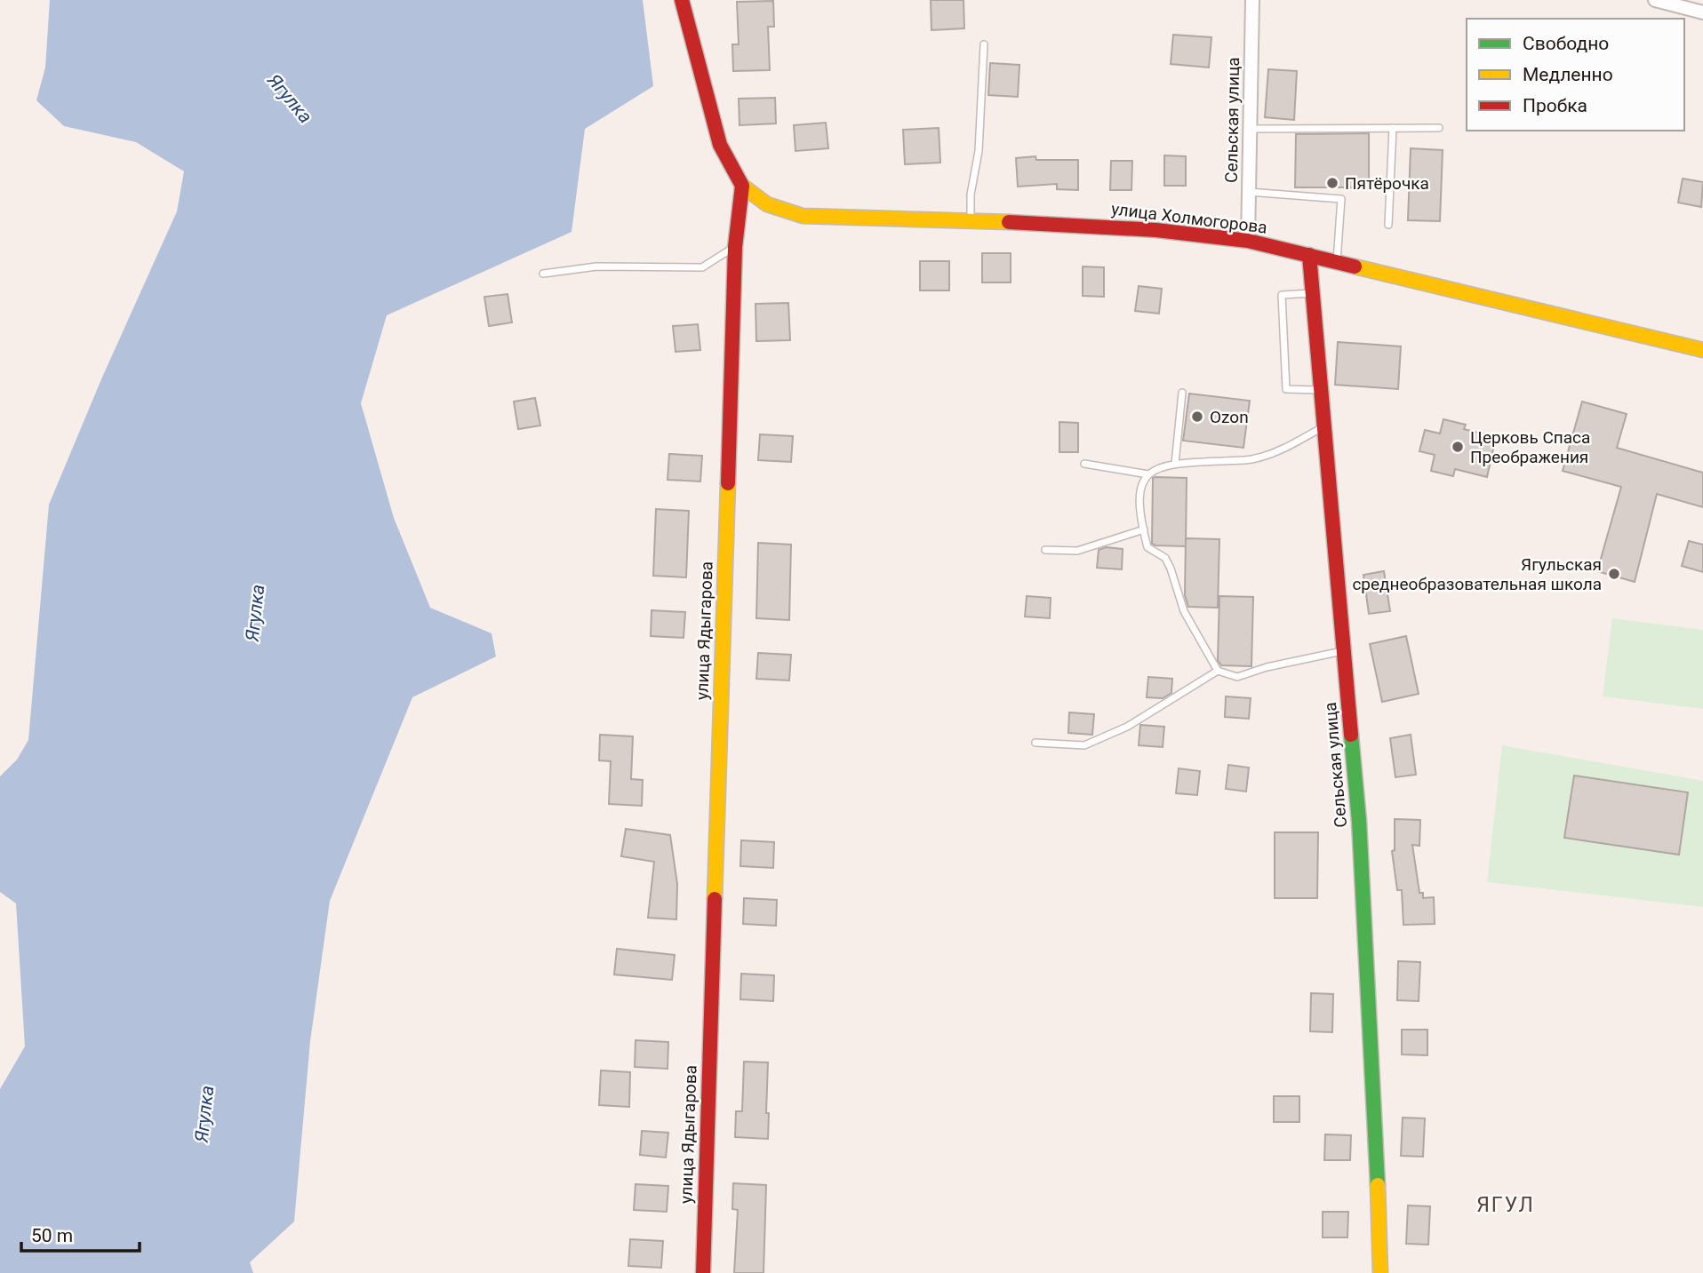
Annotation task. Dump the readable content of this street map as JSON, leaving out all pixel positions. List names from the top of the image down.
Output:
{
  "streets": {
    "street": ["Сельская улица", "улица Холмогорова", "улица Ядыгарова"]
  },
  "crossings": [
    ["Сельская улица", "улица Холмогорова"],
    ["улица Холмогорова", "улица Ядыгарова"]
  ],
  "districts": ["ЯГУЛ"],
  "water": ["Ягулка"],
  "places": [
    "Пятёрочка",
    "Ozon",
    "Церковь Спаса Преображения",
    "Ягульская среднеобразовательная школа"
  ],
  "legend": ["Свободно", "Медленно", "Пробка"],
  "scale_bar": "50 m"
}
